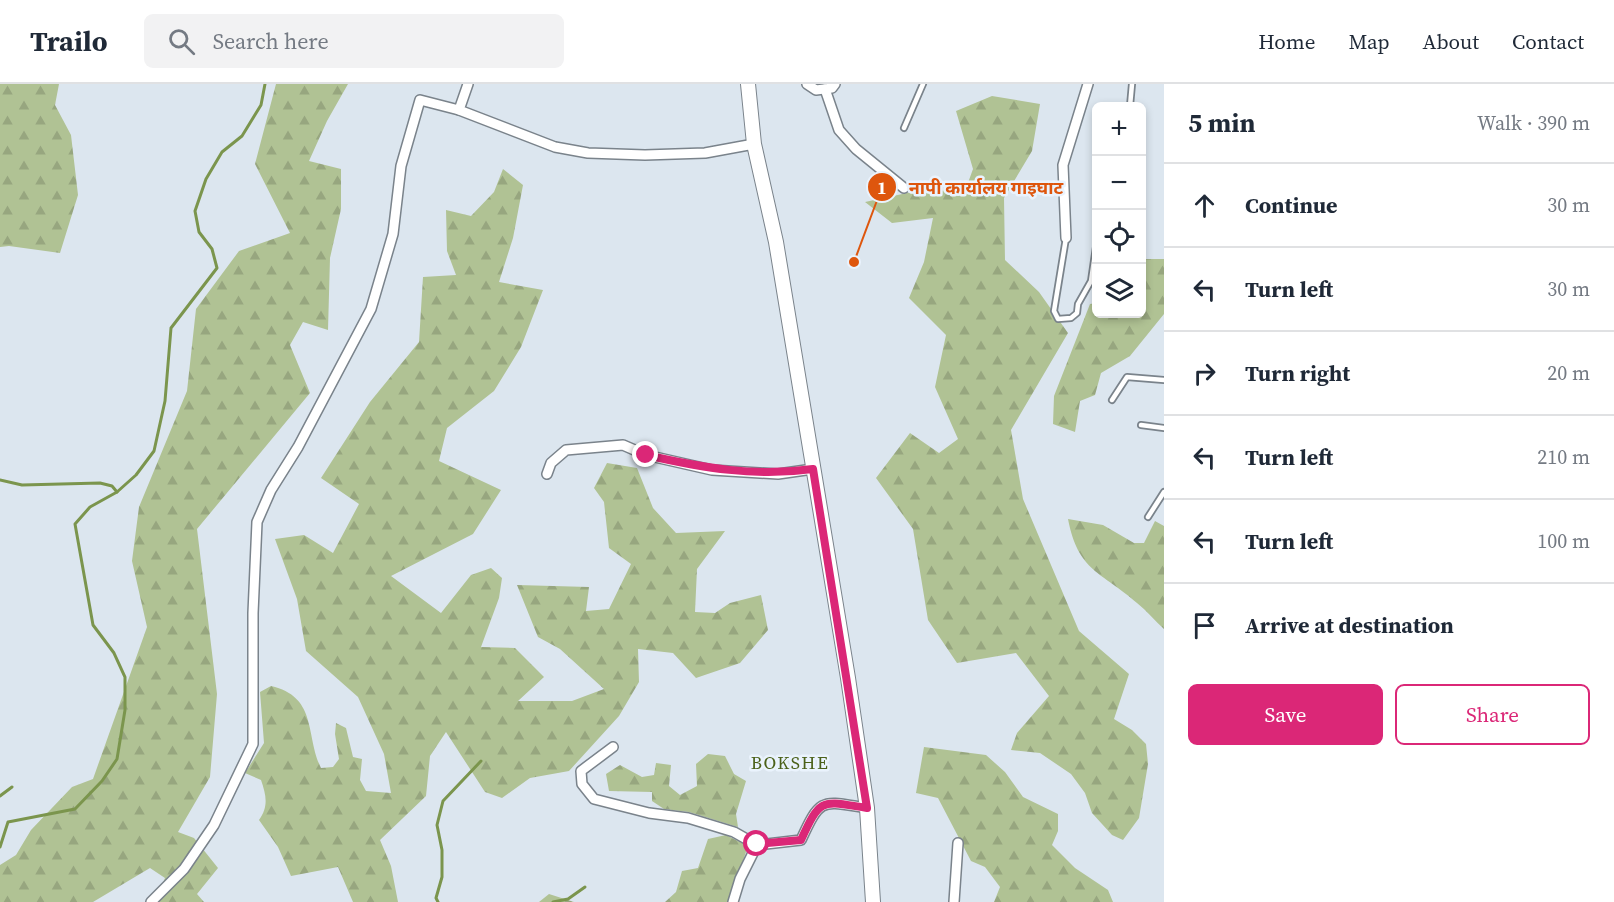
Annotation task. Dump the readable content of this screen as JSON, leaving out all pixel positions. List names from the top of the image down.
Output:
{
  "districts": ["BOKSHE"],
  "places": ["नापी कार्यालय गाइघाट"],
  "page": {
    "header": "Trailo",
    "search": "Search here",
    "nav": [
      "Home",
      "Map",
      "About",
      "Contact"
    ],
    "heading": ["5 min", "Walk · 390 m"],
    "map_buttons": ["+", "−"],
    "list": [
      ["Continue", "30 m"],
      ["Turn left", "30 m"],
      ["Turn right", "20 m"],
      ["Turn left", "210 m"],
      ["Turn left", "100 m"],
      "Arrive at destination"
    ],
    "buttons": ["Save", "Share"]
  }
}
